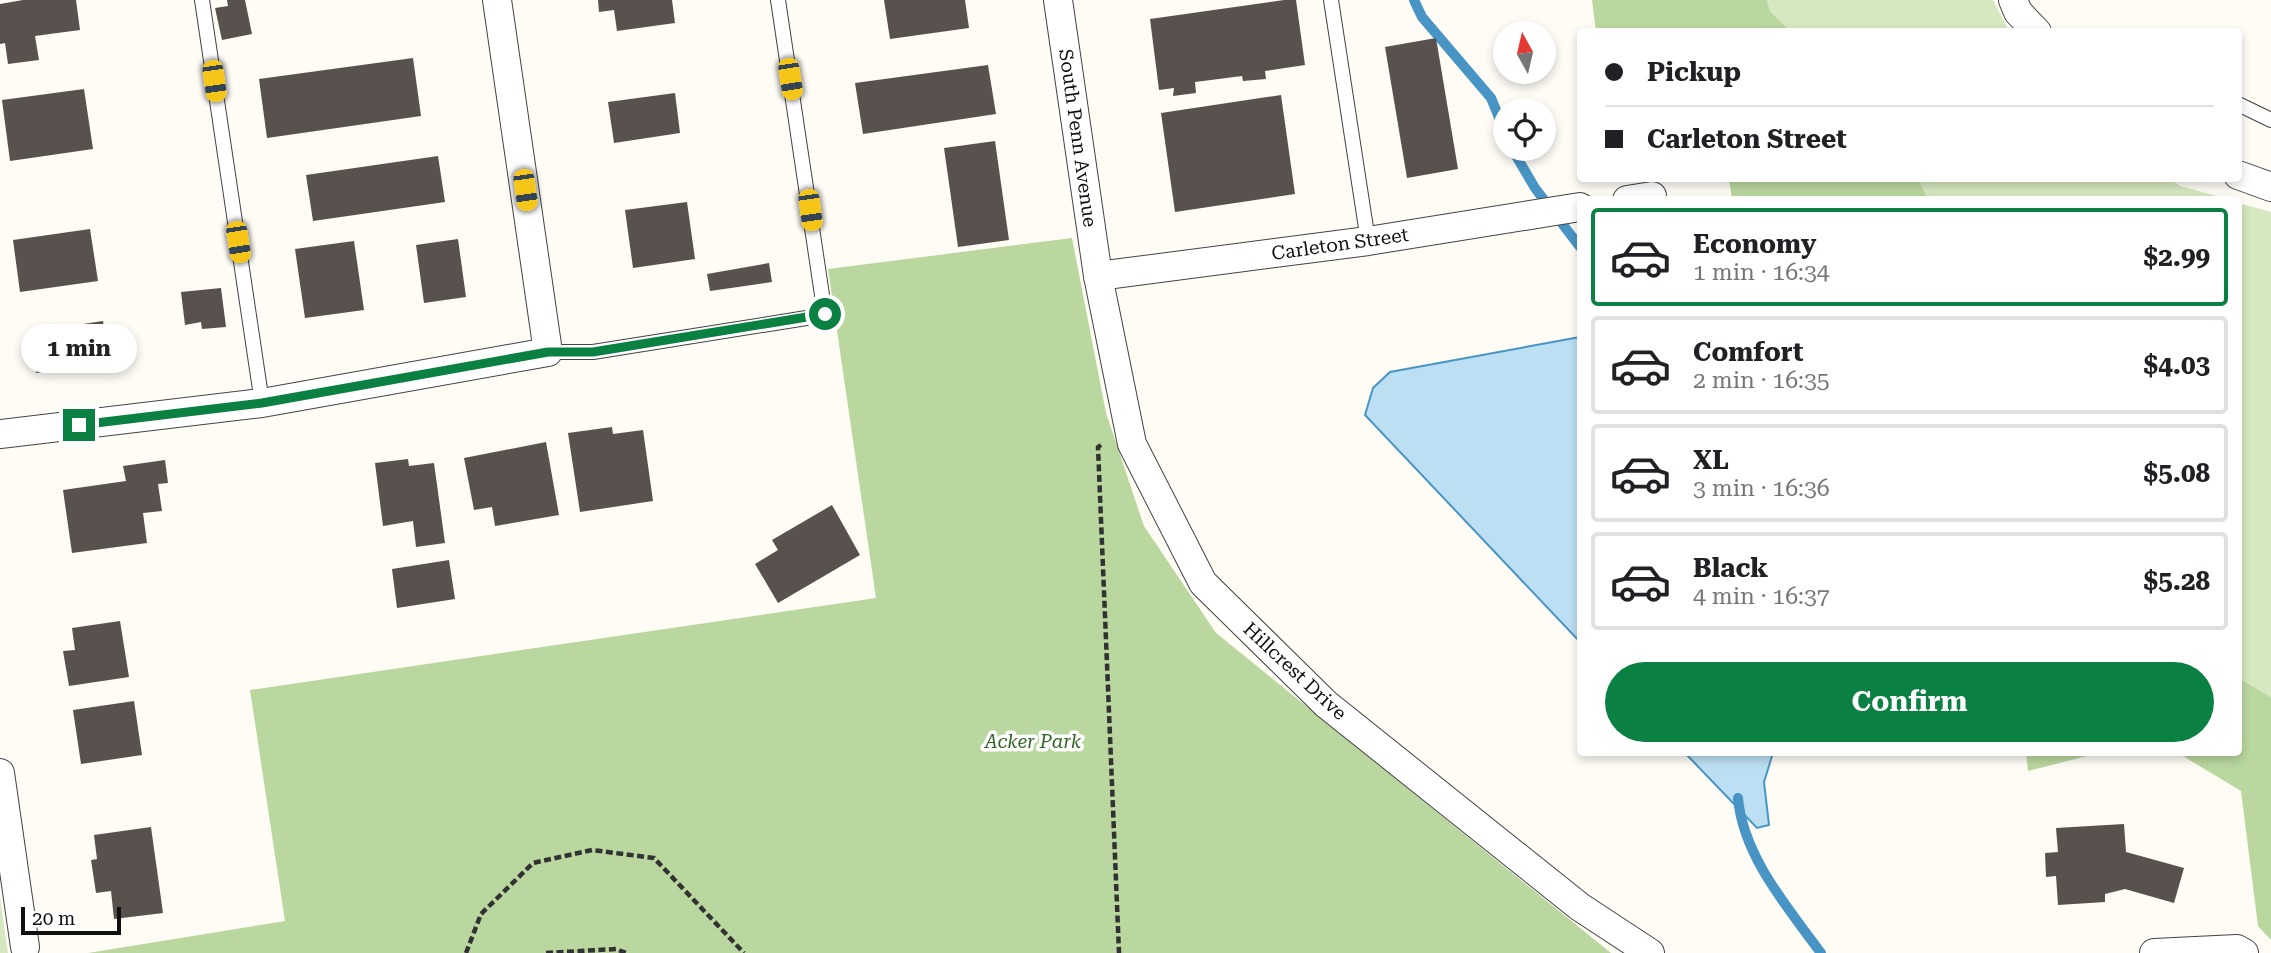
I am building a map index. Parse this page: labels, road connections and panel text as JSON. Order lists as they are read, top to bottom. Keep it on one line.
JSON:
{"streets":{"street":["South Penn Avenue","Carleton Street","Hillcrest Drive"]},"crossings":[["South Penn Avenue","Carleton Street"],["South Penn Avenue","Hillcrest Drive"],["Carleton Street","Hillcrest Drive"]],"parks":["Acker Park"],"scale_bar":"20 m","north":"top","page":{"banner":["Pickup","Carleton Street"],"list":[{"name":"Economy","note":"1 min · 16:34","value":"$2.99"},{"name":"Comfort","note":"2 min · 16:35","value":"$4.03"},{"name":"XL","note":"3 min · 16:36","value":"$5.08"},{"name":"Black","note":"4 min · 16:37","value":"$5.28"}],"bubble":"1 min","buttons":"Confirm","scale":"20 m"}}
